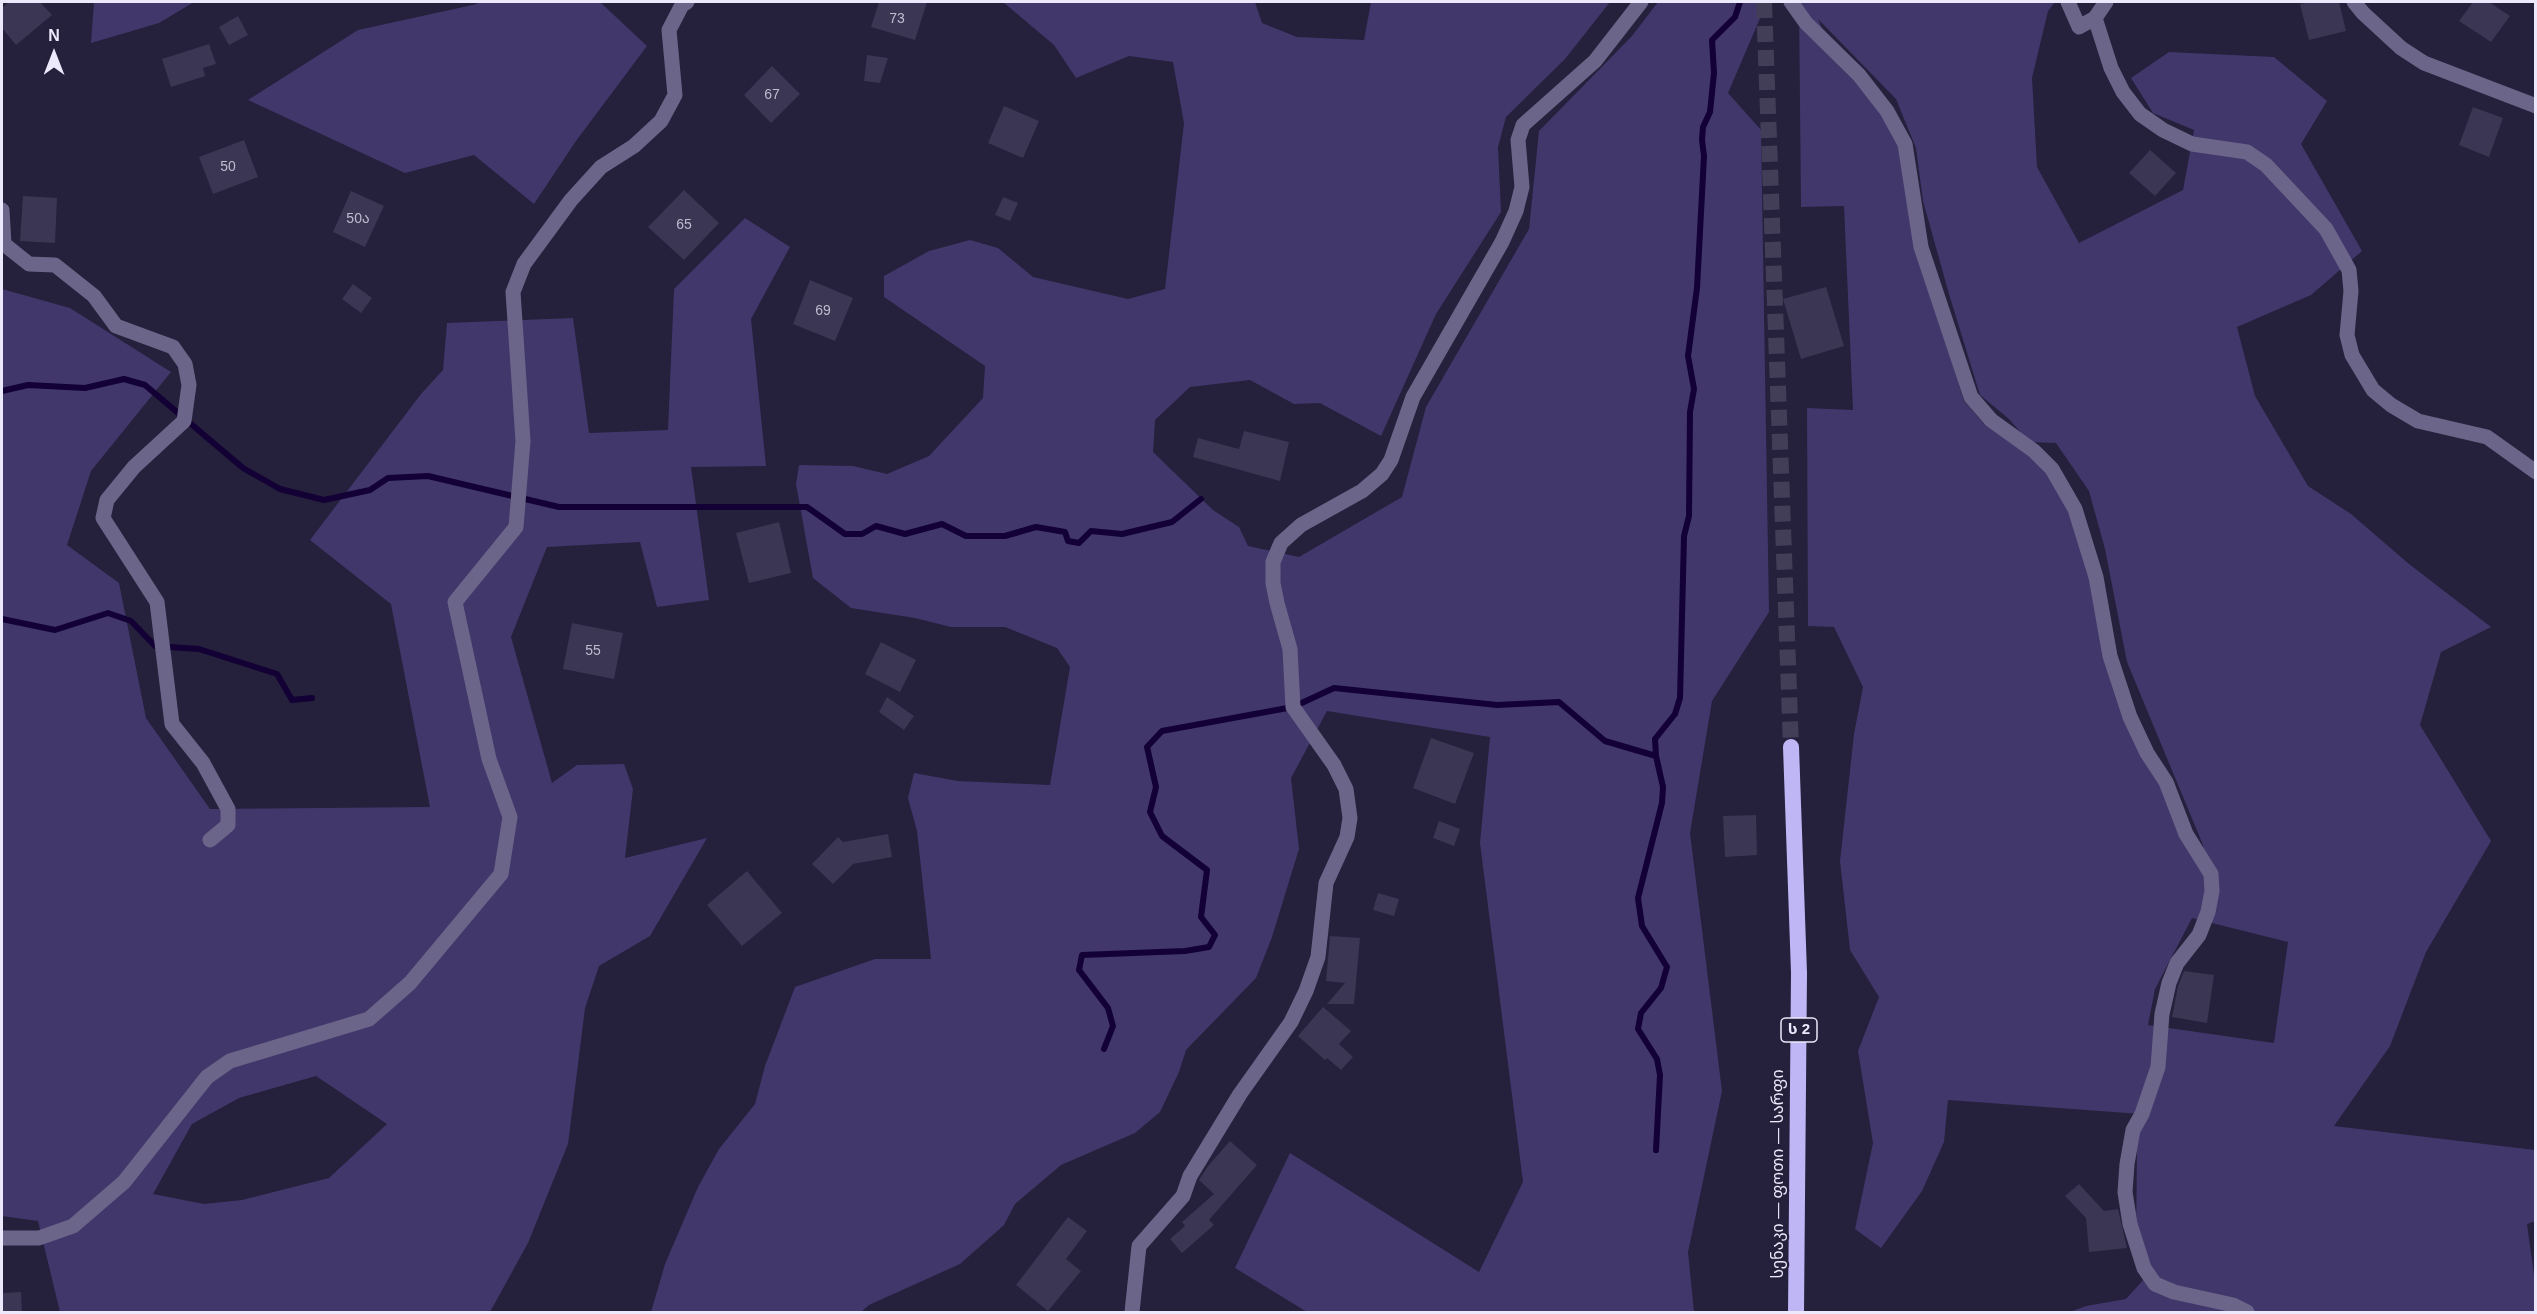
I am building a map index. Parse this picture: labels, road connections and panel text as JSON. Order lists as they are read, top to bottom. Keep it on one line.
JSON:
{"streets":{"highway":["ს 2","სენაკი — ფოთი — სარფი"]},"house_numbers":["73","67","50","50ა","65","69","55"],"north":"top"}
